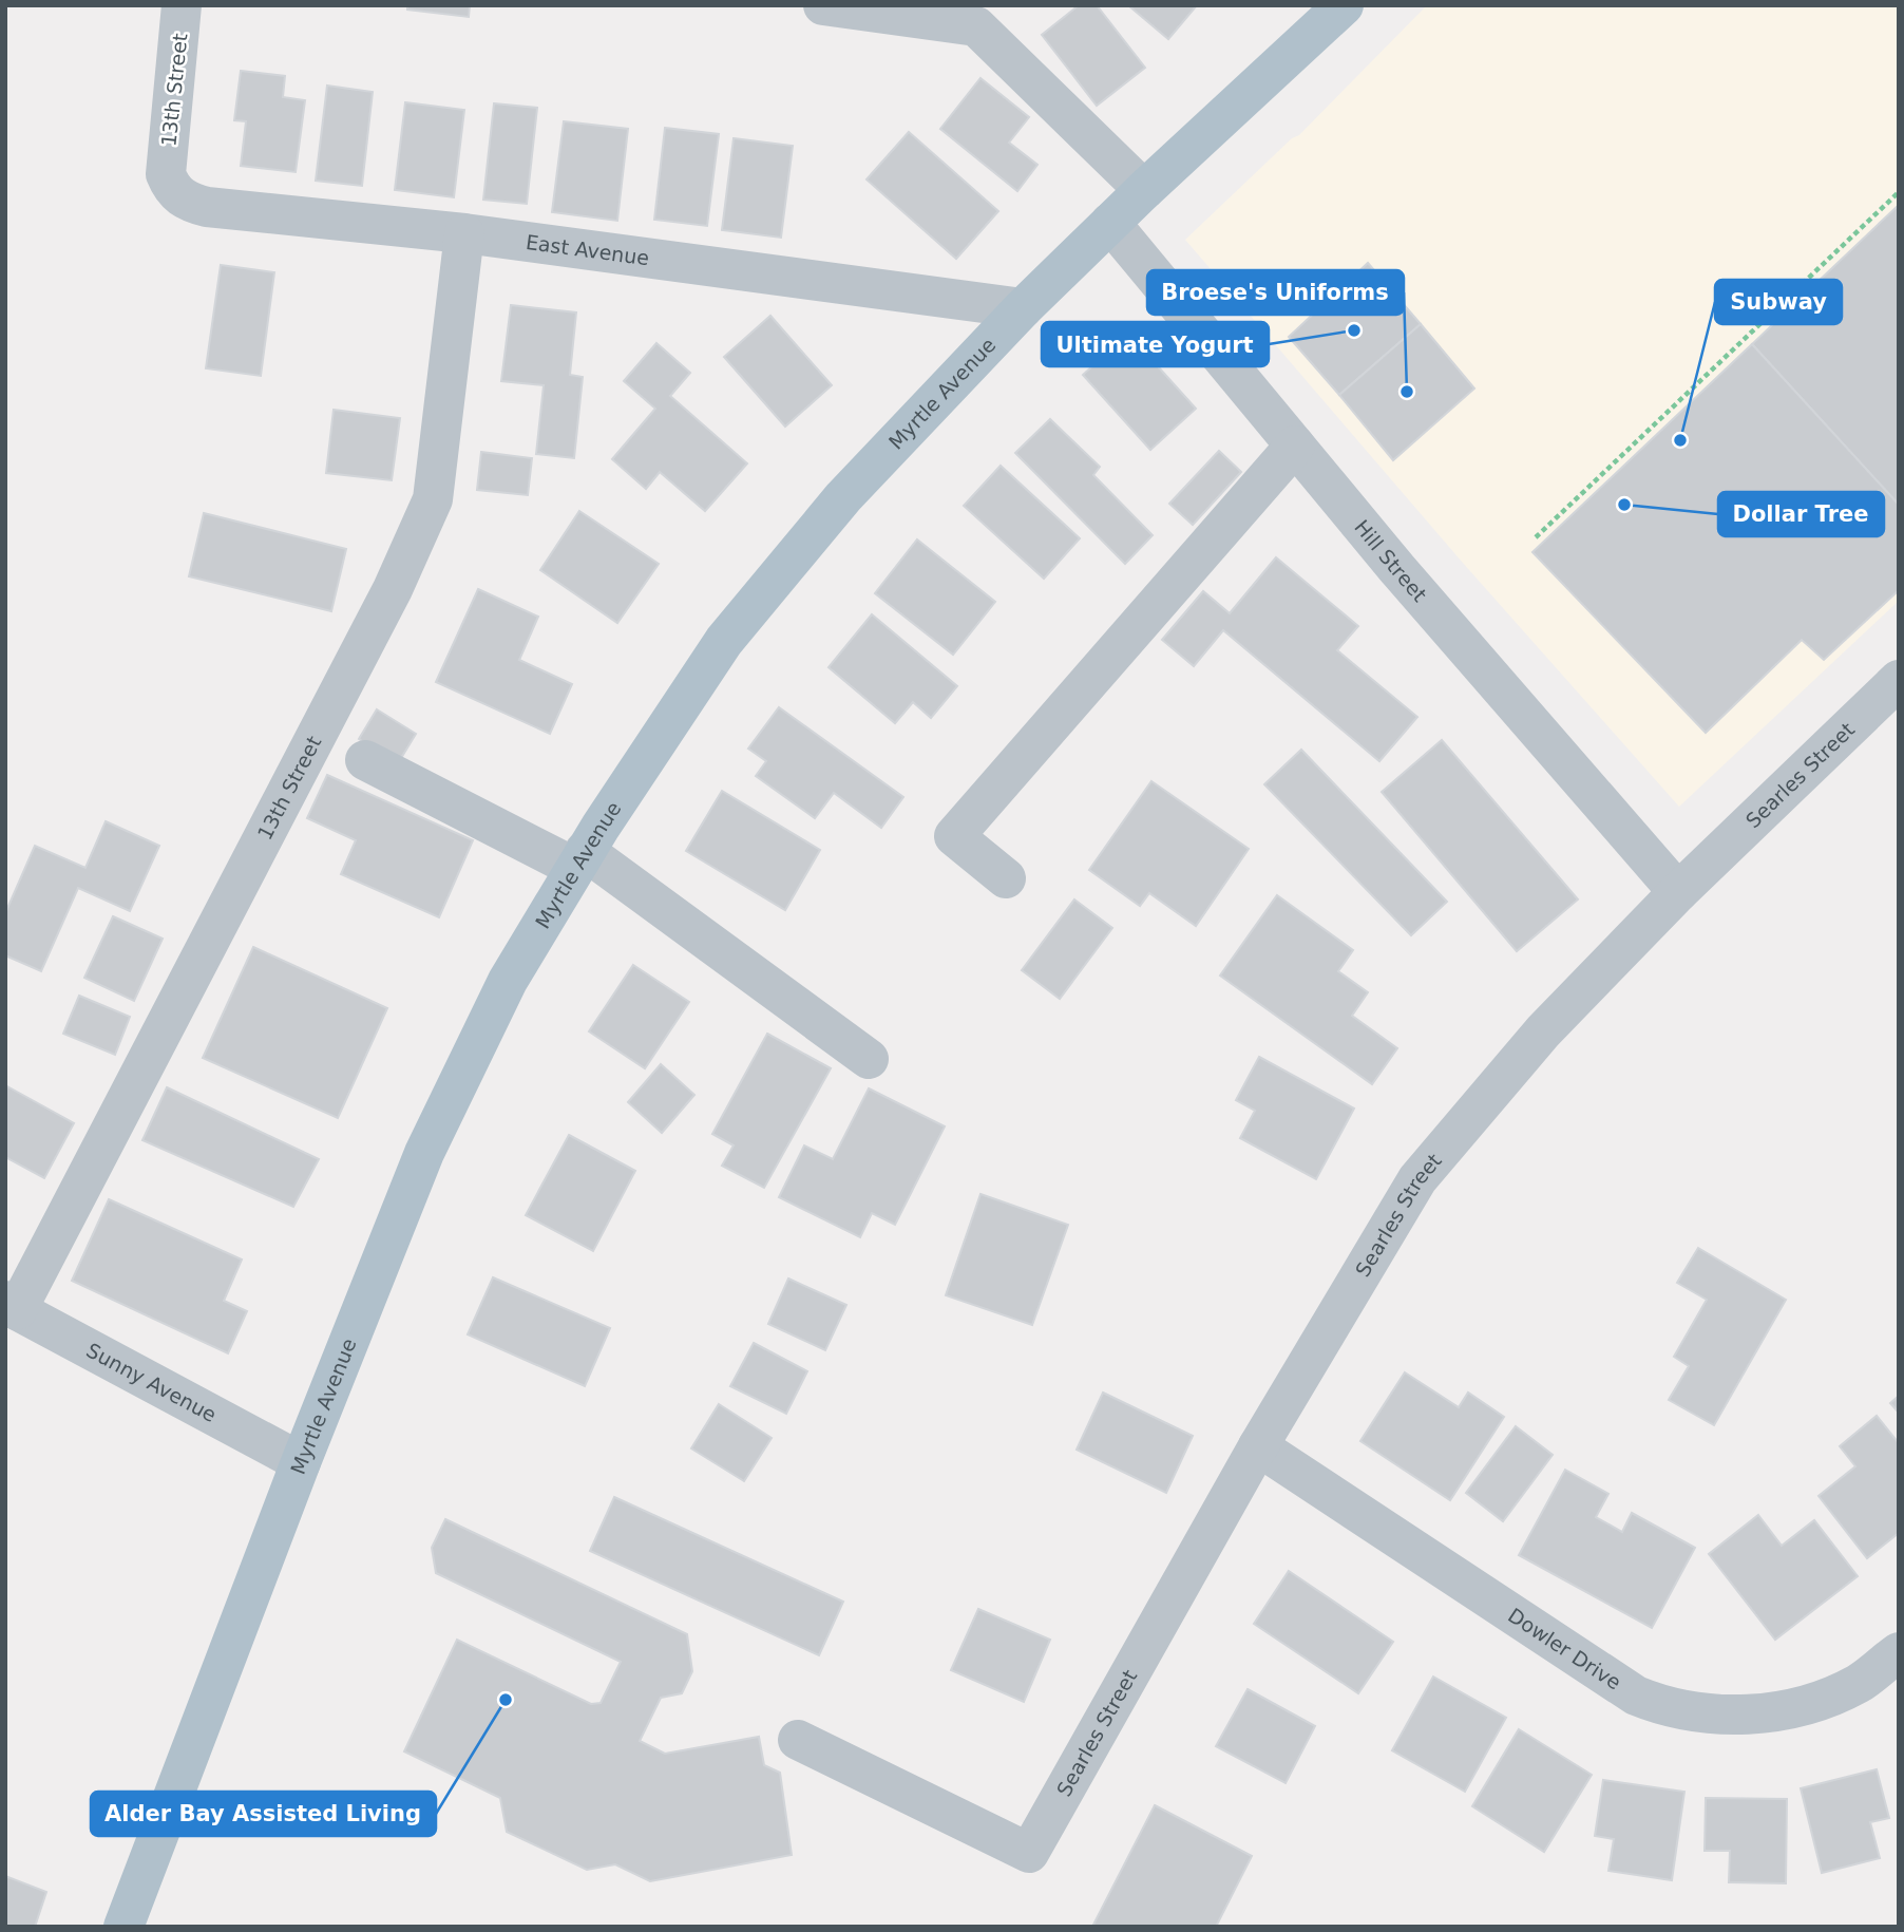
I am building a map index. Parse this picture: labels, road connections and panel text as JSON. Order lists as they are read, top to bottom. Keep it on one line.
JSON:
{"streets":{"main road":["Myrtle Avenue"],"street":["13th Street","East Avenue","Hill Street","Searles Street","Sunny Avenue","Dowler Drive"]},"crossings":[["13th Street","East Avenue"],["13th Street","Sunny Avenue"],["East Avenue","Myrtle Avenue"],["Myrtle Avenue","Hill Street"],["Myrtle Avenue","Sunny Avenue"],["Hill Street","Searles Street"],["Searles Street","Dowler Drive"]],"places":["Ultimate Yogurt","Broese's Uniforms","Subway","Dollar Tree","Alder Bay Assisted Living"]}
